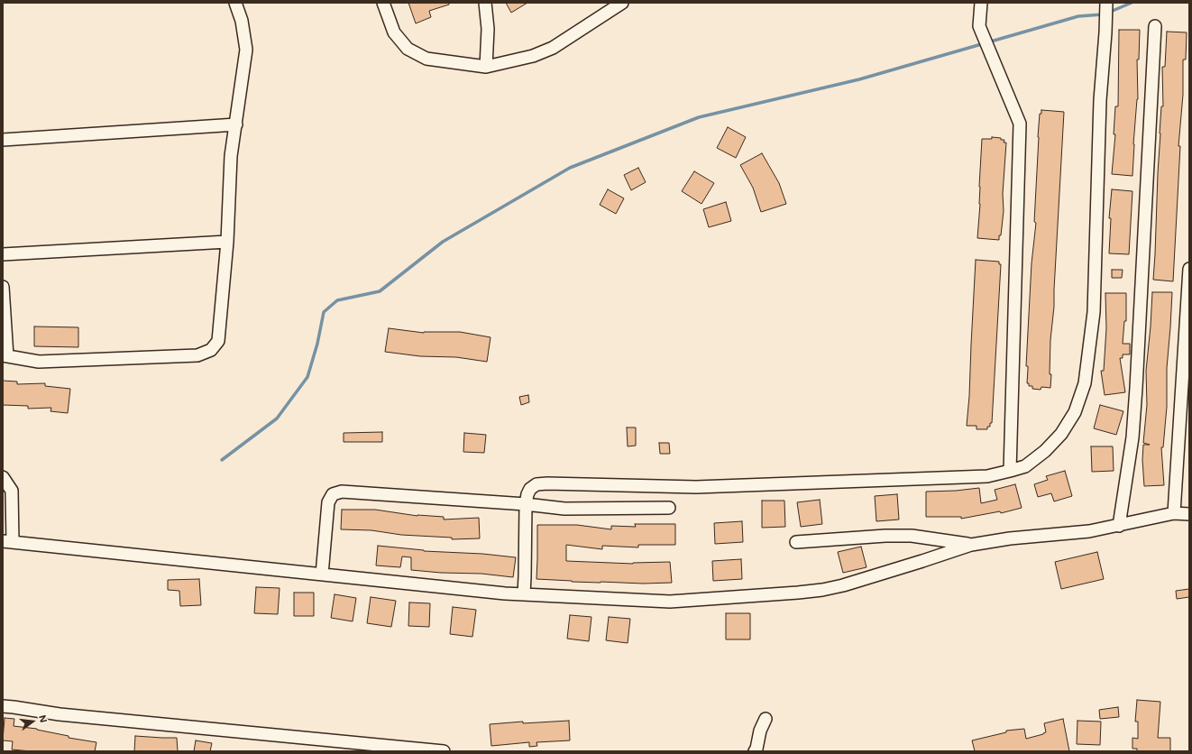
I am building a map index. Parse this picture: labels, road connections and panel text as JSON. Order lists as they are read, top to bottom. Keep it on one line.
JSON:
{"north":"right"}
